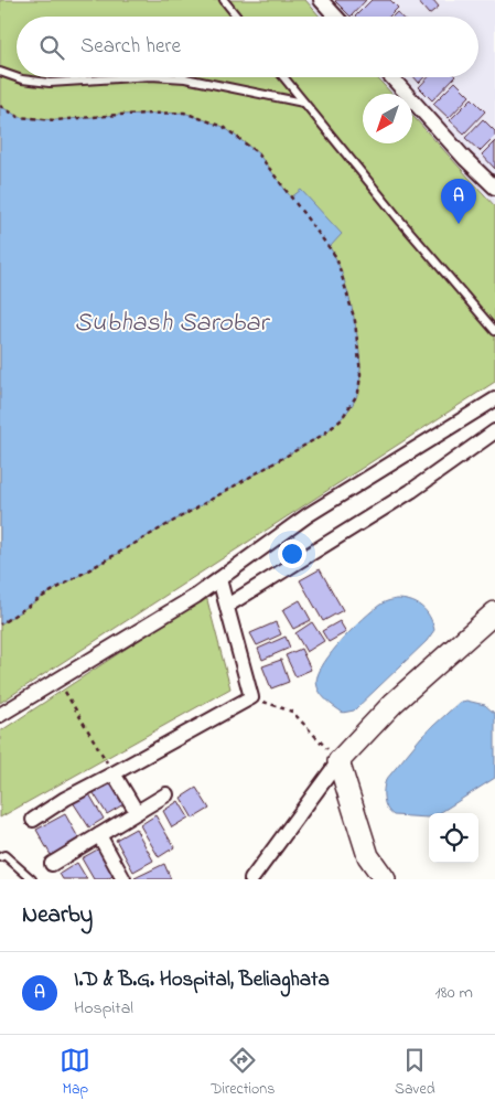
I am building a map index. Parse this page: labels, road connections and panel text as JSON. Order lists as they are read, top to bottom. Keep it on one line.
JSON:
{"water":["Subhash Sarobar"],"north":"bottom left","page":{"search":"Search here","pins":"A","heading":"Nearby","list":[{"mark":"A","name":"I.D & B.G. Hospital, Beliaghata","note":"Hospital","value":"180 m"}],"nav":["Map","Directions","Saved"]}}
